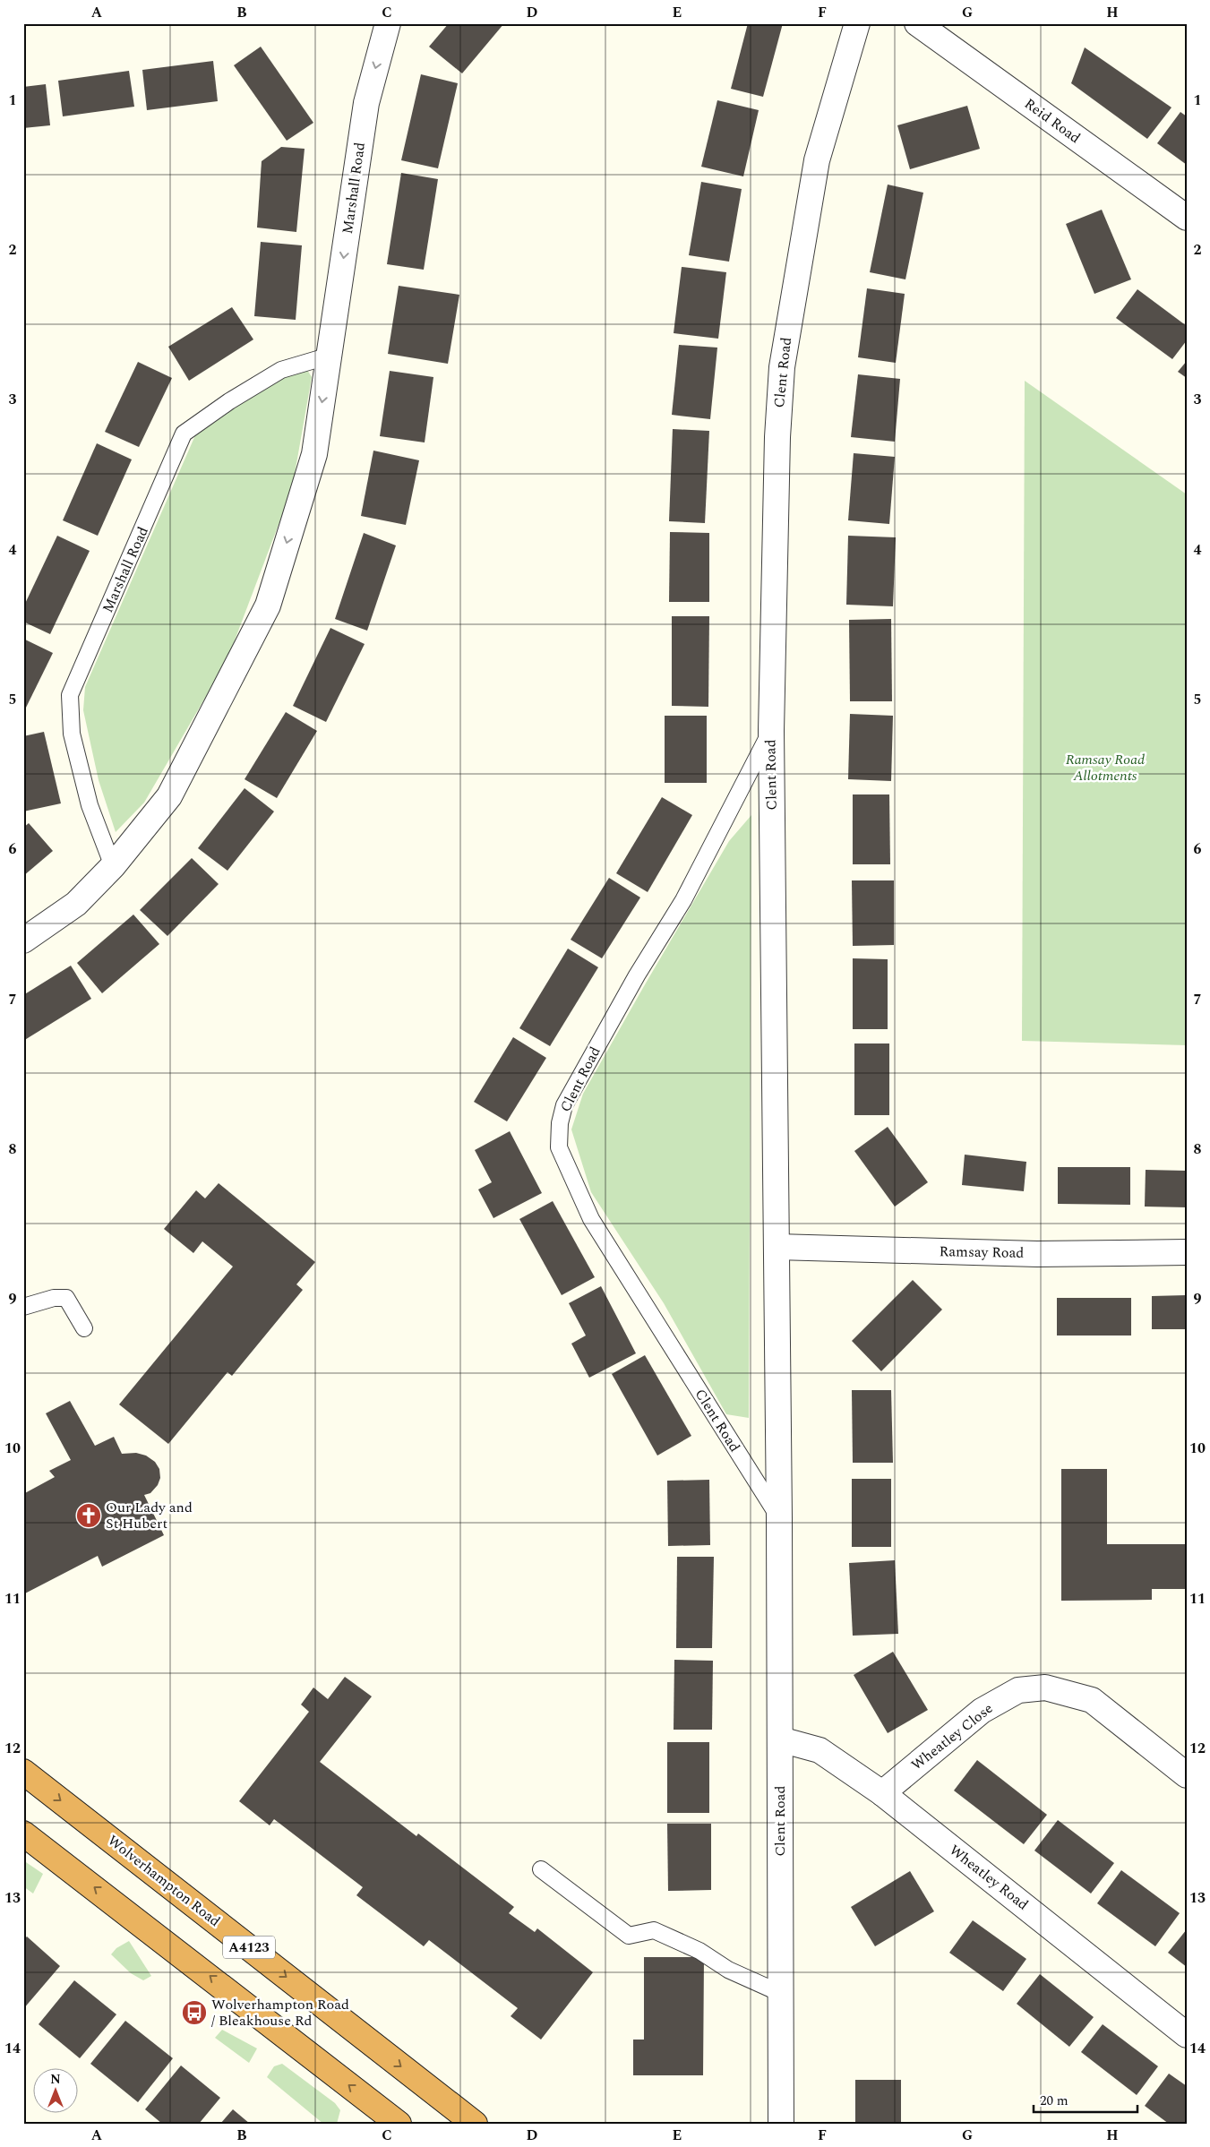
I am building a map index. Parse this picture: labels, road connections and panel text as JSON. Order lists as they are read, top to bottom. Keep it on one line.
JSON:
{"streets":{"highway":["Wolverhampton Road","A4123"],"street":["Reid Road","Marshall Road","Clent Road","Ramsay Road","Wheatley Close","Wheatley Road"]},"crossings":[["Clent Road","Ramsay Road"],["Clent Road","Wheatley Road"],["Wheatley Close","Wheatley Road"]],"one_way":["Marshall Road"],"parks":["Ramsay Road Allotments"],"places":{"church":["Our Lady and St Hubert"],"bus stop":["Wolverhampton Road / Bleakhouse Rd"]},"scale_bar":"20 m","north":"top","grid":{"columns":["A","B","C","D","E","F","G","H"],"rows":["1","2","3","4","5","6","7","8","9","10","11","12","13","14"]}}
